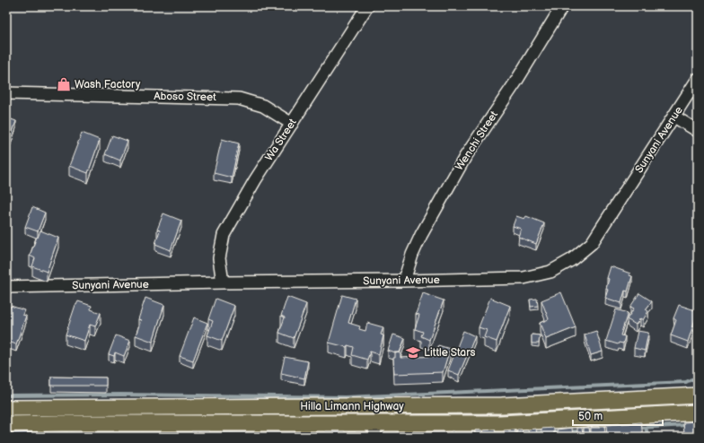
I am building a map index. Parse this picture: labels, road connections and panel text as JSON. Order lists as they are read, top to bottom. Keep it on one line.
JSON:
{"streets":{"main road":["Hilla Limann Highway"],"street":["Aboso Street","Wa Street","Sunyani Avenue","Wenchi Street"]},"crossings":[["Aboso Street","Wa Street"],["Wa Street","Sunyani Avenue"],["Sunyani Avenue","Wenchi Street"]],"places":{"shop":["Wash Factory"],"school or university":["Little Stars"]},"scale_bar":"50 m"}
